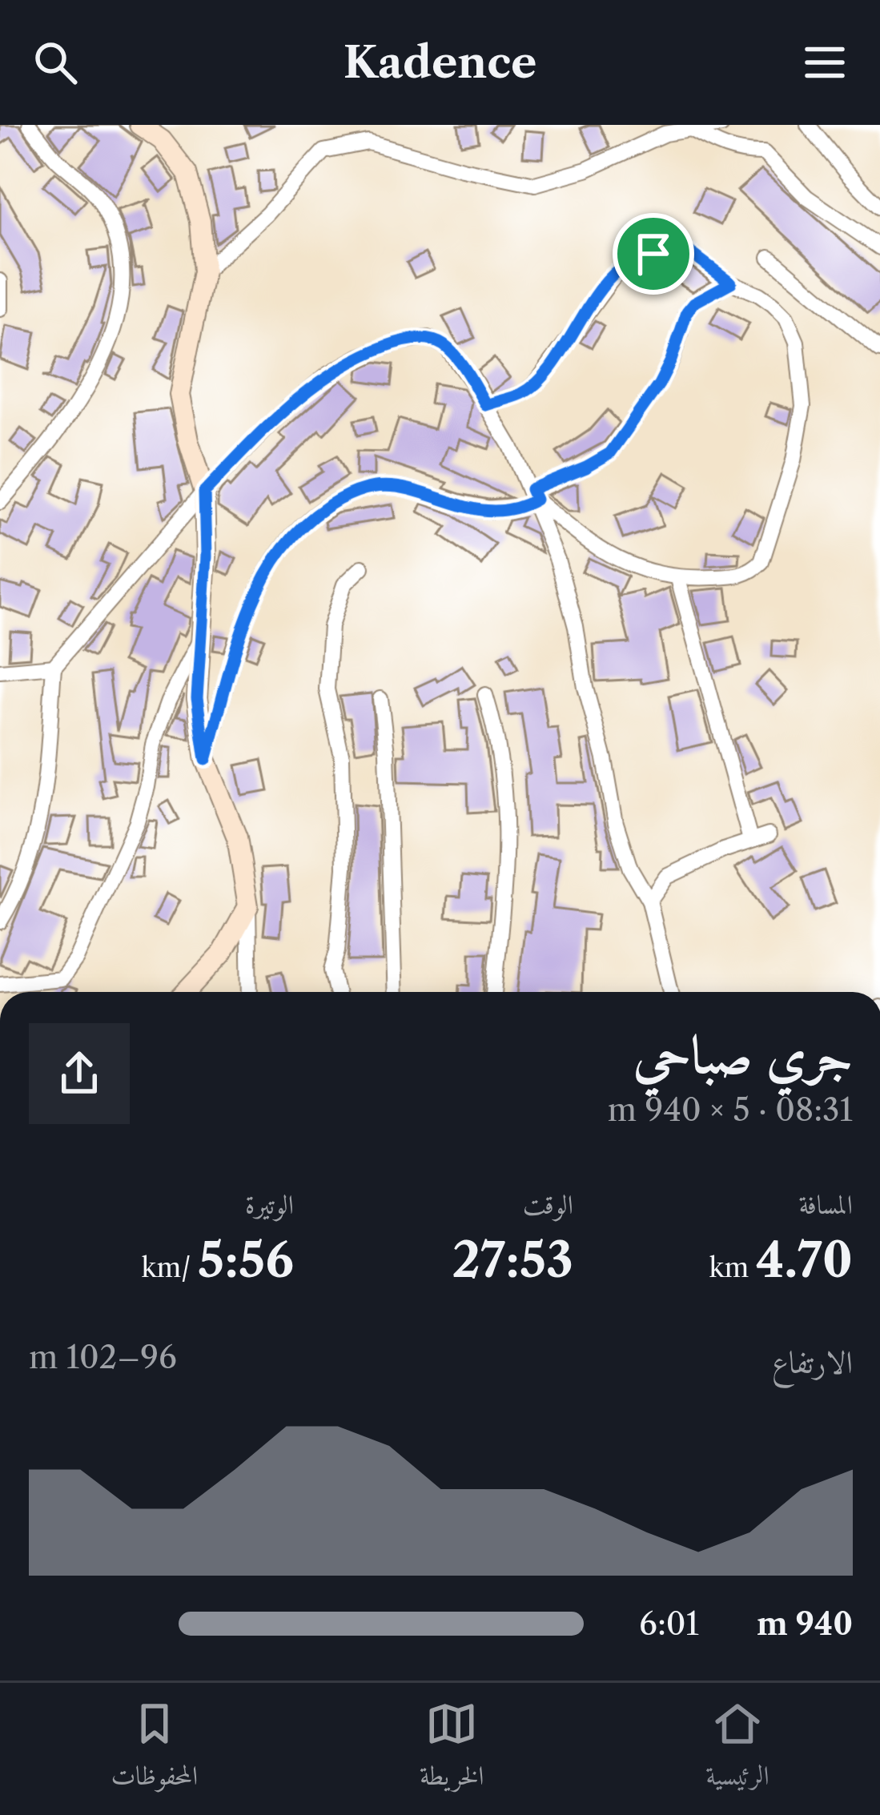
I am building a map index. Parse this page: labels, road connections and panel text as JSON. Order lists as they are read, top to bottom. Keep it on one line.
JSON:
{"page":{"header":"Kadence","heading":["جري صباحي","08:31 · 5 × 940 m"],"stats":[["المسافة","4.70 km"],["الوقت","27:53"],["الوتيرة","5:56 /km"]],"chart":["الارتفاع","96–102 m"],"list":[{"name":"940 m","note":"6:01"}],"tabs":["الرئيسية","الخريطة","المحفوظات"]}}
